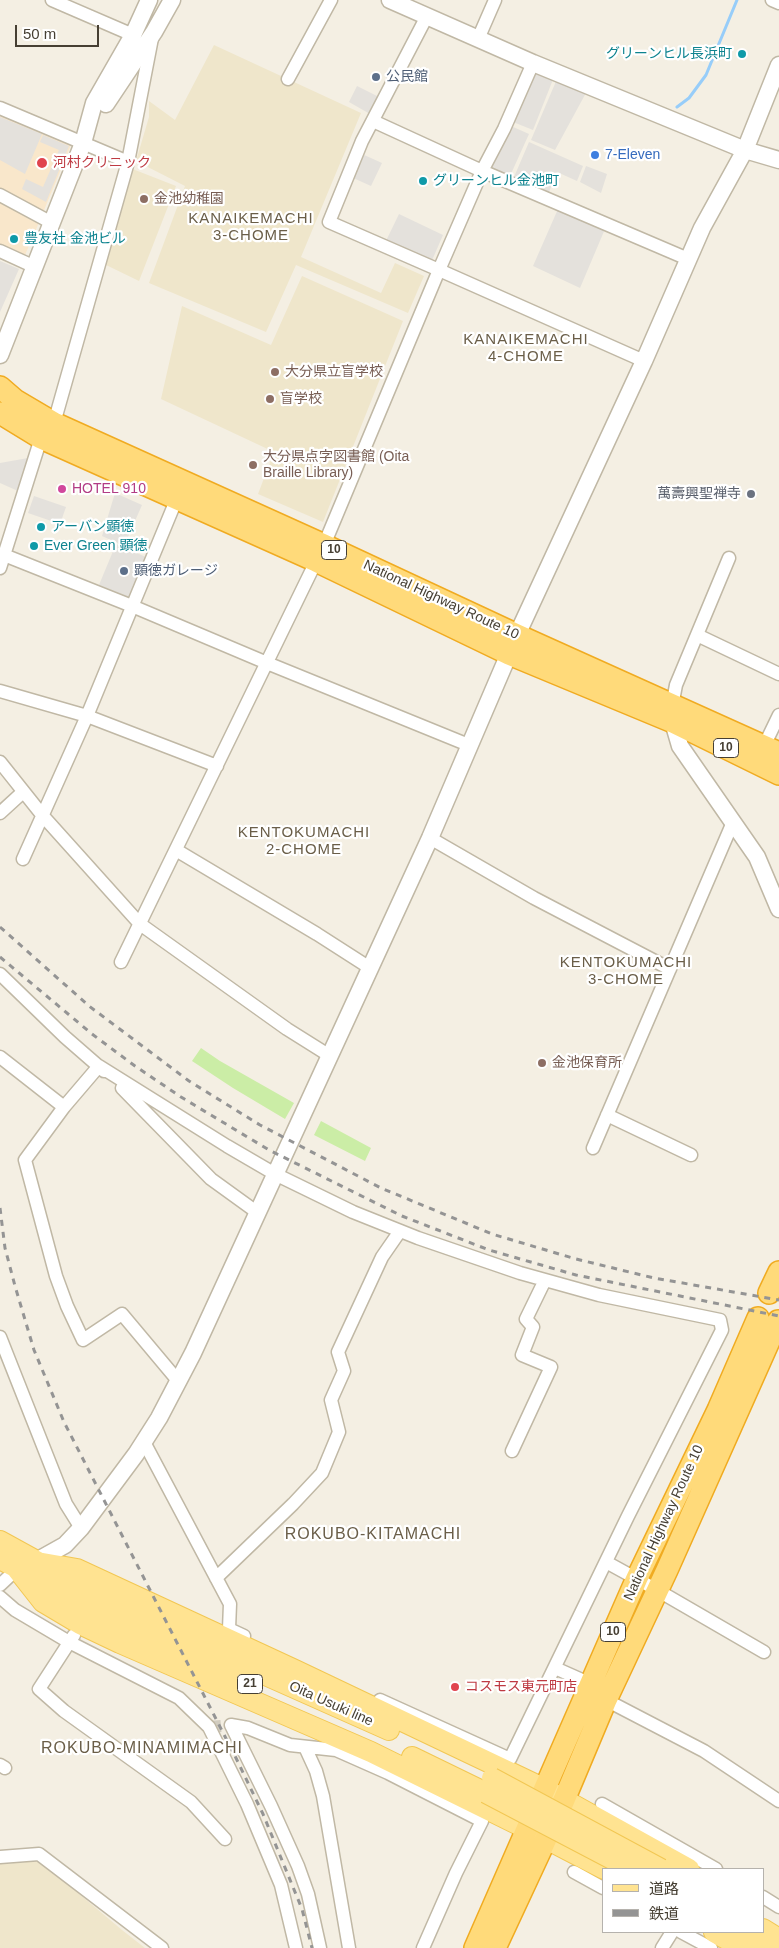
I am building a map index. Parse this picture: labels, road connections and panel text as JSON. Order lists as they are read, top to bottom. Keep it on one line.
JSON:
{"streets":{"highway":["10","National Highway Route 10"],"main road":["21","Oita Usuki line"]},"districts":["KANAIKEMACHI 3-CHOME","KANAIKEMACHI 4-CHOME","KENTOKUMACHI 2-CHOME","KENTOKUMACHI 3-CHOME","ROKUBO-KITAMACHI","ROKUBO-MINAMIMACHI"],"places":["グリーンヒル長浜町","公民館","7-Eleven","河村クリニック","グリーンヒル金池町","金池幼稚園","豊友社 金池ビル","大分県立盲学校","盲学校","大分県点字図書館 (Oita Braille Library)","HOTEL 910","萬壽興聖禅寺","アーバン顕徳","Ever Green 顕徳","顕徳ガレージ","金池保育所","コスモス東元町店"],"legend":["道路","鉄道"],"scale_bar":"50 m"}
